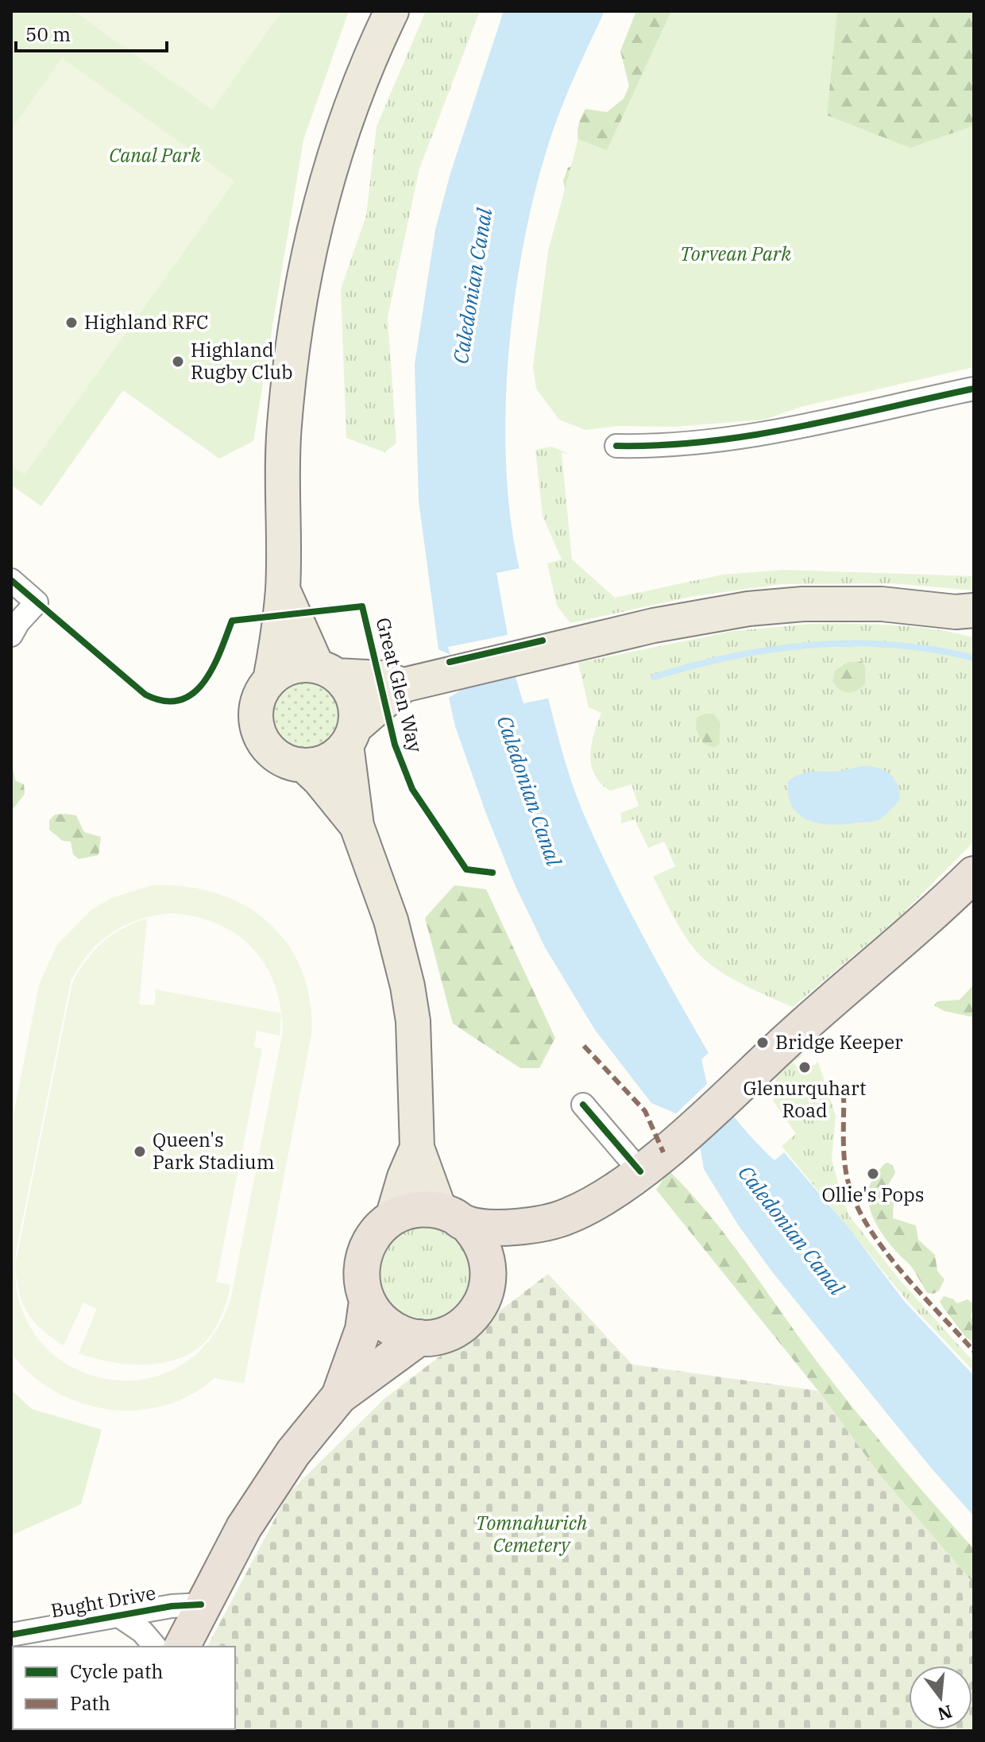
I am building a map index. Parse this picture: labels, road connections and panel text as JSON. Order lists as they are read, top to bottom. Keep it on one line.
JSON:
{"streets":{"street":["Bught Drive"],"cycle path":["Great Glen Way"]},"water":["Caledonian Canal"],"parks":["Canal Park","Torvean Park","Tomnahurich Cemetery"],"places":["Highland RFC","Highland Rugby Club","Bridge Keeper","Glenurquhart Road","Queen's Park Stadium","Ollie's Pops"],"legend":["Cycle path","Path"],"scale_bar":"50 m","north":"bottom"}
